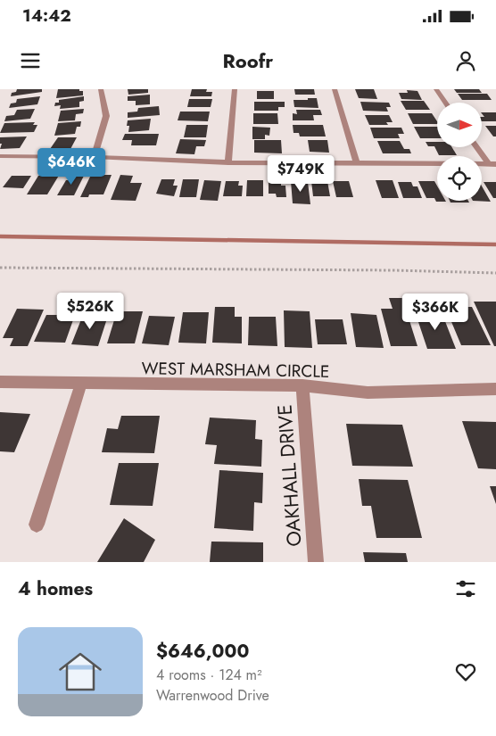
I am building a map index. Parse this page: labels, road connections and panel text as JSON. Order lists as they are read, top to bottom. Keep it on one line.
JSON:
{"streets":{"street":["WEST MARSHAM CIRCLE","OAKHALL DRIVE"]},"crossings":[["WEST MARSHAM CIRCLE","OAKHALL DRIVE"]],"north":"right","page":{"status":"14:42","header":"Roofr","price":["$646K","$749K","$526K","$366K"],"heading":"4 homes","list":[{"name":"$646,000","note":"4 rooms · 124 m² · Warrenwood Drive"}]}}
